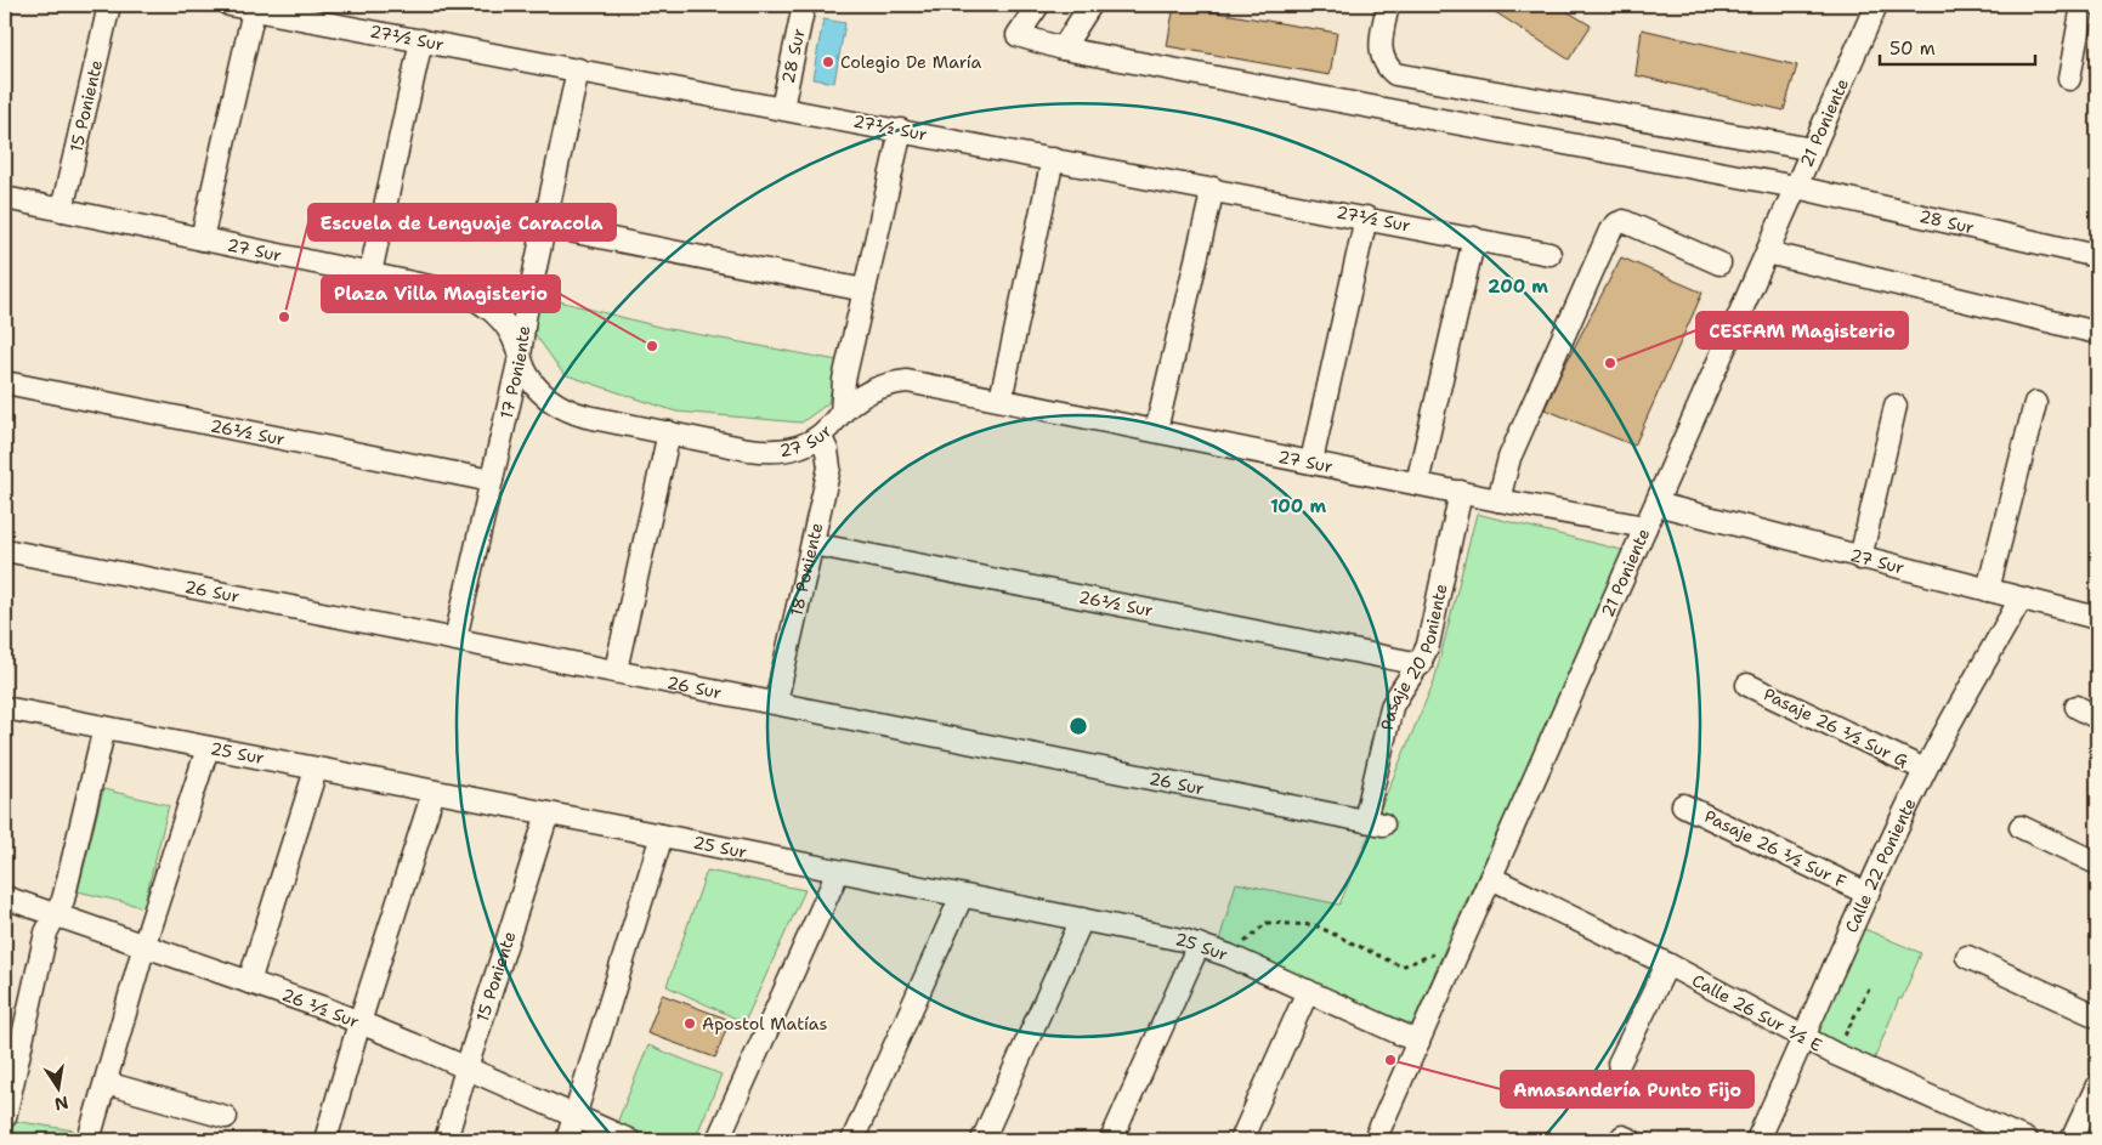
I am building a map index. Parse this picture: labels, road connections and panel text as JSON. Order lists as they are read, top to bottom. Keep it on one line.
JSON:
{"streets":{"street":["27½ Sur","28 Sur","15 Poniente","21 Poniente","27 Sur","17 Poniente","26½ Sur","18 Poniente","26 Sur","Pasaje 20 Poniente","Pasaje 26 ½ Sur G","25 Sur","Pasaje 26 ½ Sur F","Calle 22 Poniente","26 ½ Sur","Calle 26 Sur ½ E"]},"crossings":[["27½ Sur","28 Sur"],["27½ Sur","17 Poniente"],["28 Sur","21 Poniente"],["15 Poniente","27 Sur"],["15 Poniente","25 Sur"],["15 Poniente","26 ½ Sur"],["21 Poniente","27 Sur"],["21 Poniente","25 Sur"],["21 Poniente","Calle 26 Sur ½ E"],["27 Sur","17 Poniente"],["27 Sur","18 Poniente"],["27 Sur","Pasaje 20 Poniente"],["27 Sur","Calle 22 Poniente"],["17 Poniente","26½ Sur"],["17 Poniente","26 Sur"],["26½ Sur","18 Poniente"],["26½ Sur","Pasaje 20 Poniente"],["18 Poniente","26 Sur"],["26 Sur","Pasaje 20 Poniente"],["Pasaje 26 ½ Sur G","Calle 22 Poniente"],["Pasaje 26 ½ Sur F","Calle 22 Poniente"],["Calle 22 Poniente","Calle 26 Sur ½ E"]],"places":["Colegio De María","Escuela de Lenguaje Caracola","Plaza Villa Magisterio","CESFAM Magisterio","Apostol Matías","Amasandería Punto Fijo"],"scale_bar":"50 m","north":"bottom","rings":["200 m","100 m"]}
